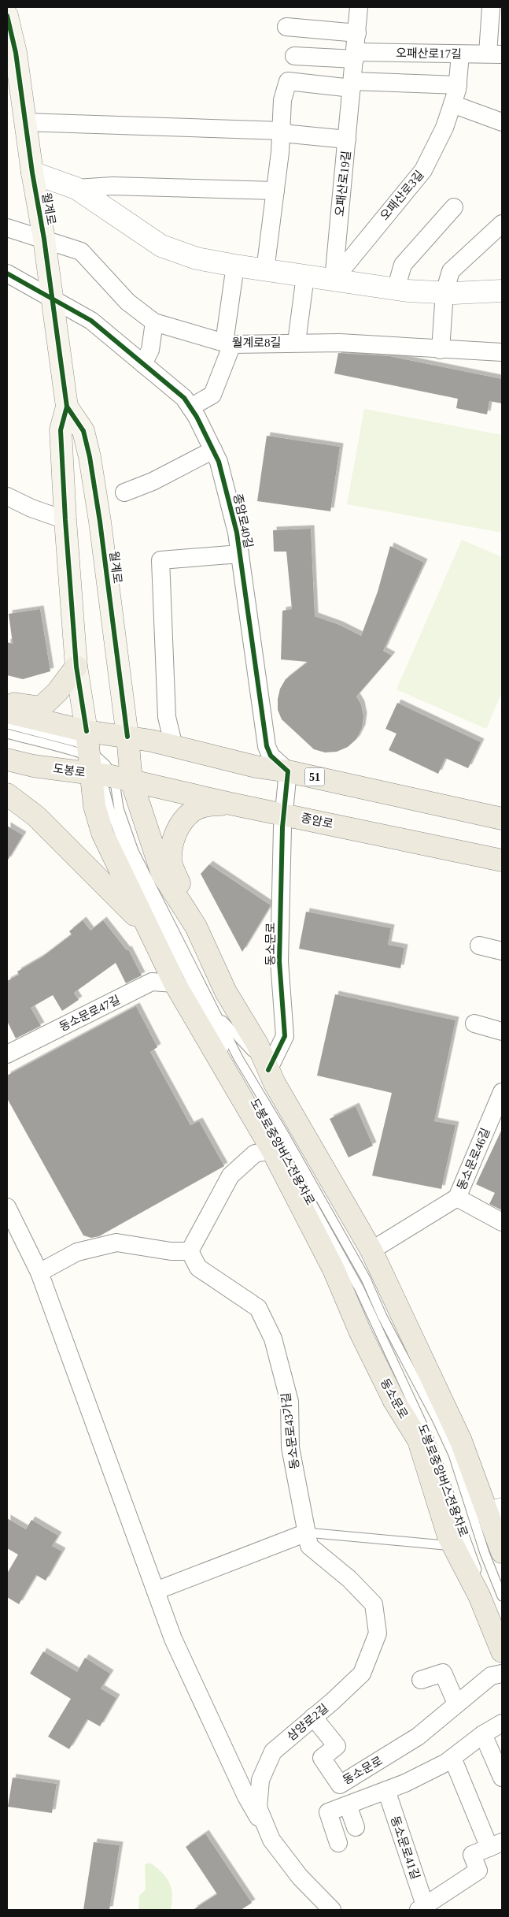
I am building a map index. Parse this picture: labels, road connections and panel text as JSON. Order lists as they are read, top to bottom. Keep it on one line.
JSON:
{"streets":{"main road":["월계로","도봉로","51","종암로","동소문로"],"street":["오패산로17길","오패산로19길","오패산로3길","월계로8길","종암로40길","동소문로47길","동소문로46길","동소문로43가길","삼양로2길","동소문로41길"],"lane":["도봉로중앙버스전용차로"]},"crossings":[["오패산로17길","오패산로19길"],["오패산로17길","오패산로3길"],["오패산로19길","오패산로3길"],["월계로","월계로8길"],["월계로","종암로40길"],["월계로","도봉로"],["월계로","51"],["월계로","동소문로"],["월계로","도봉로중앙버스전용차로"],["종암로40길","51"],["도봉로","51"],["도봉로","종암로"],["도봉로","동소문로"],["도봉로","도봉로중앙버스전용차로"],["종암로","동소문로"],["동소문로","동소문로47길"],["동소문로","도봉로중앙버스전용차로"],["동소문로","삼양로2길"],["동소문로43가길","삼양로2길"]]}
